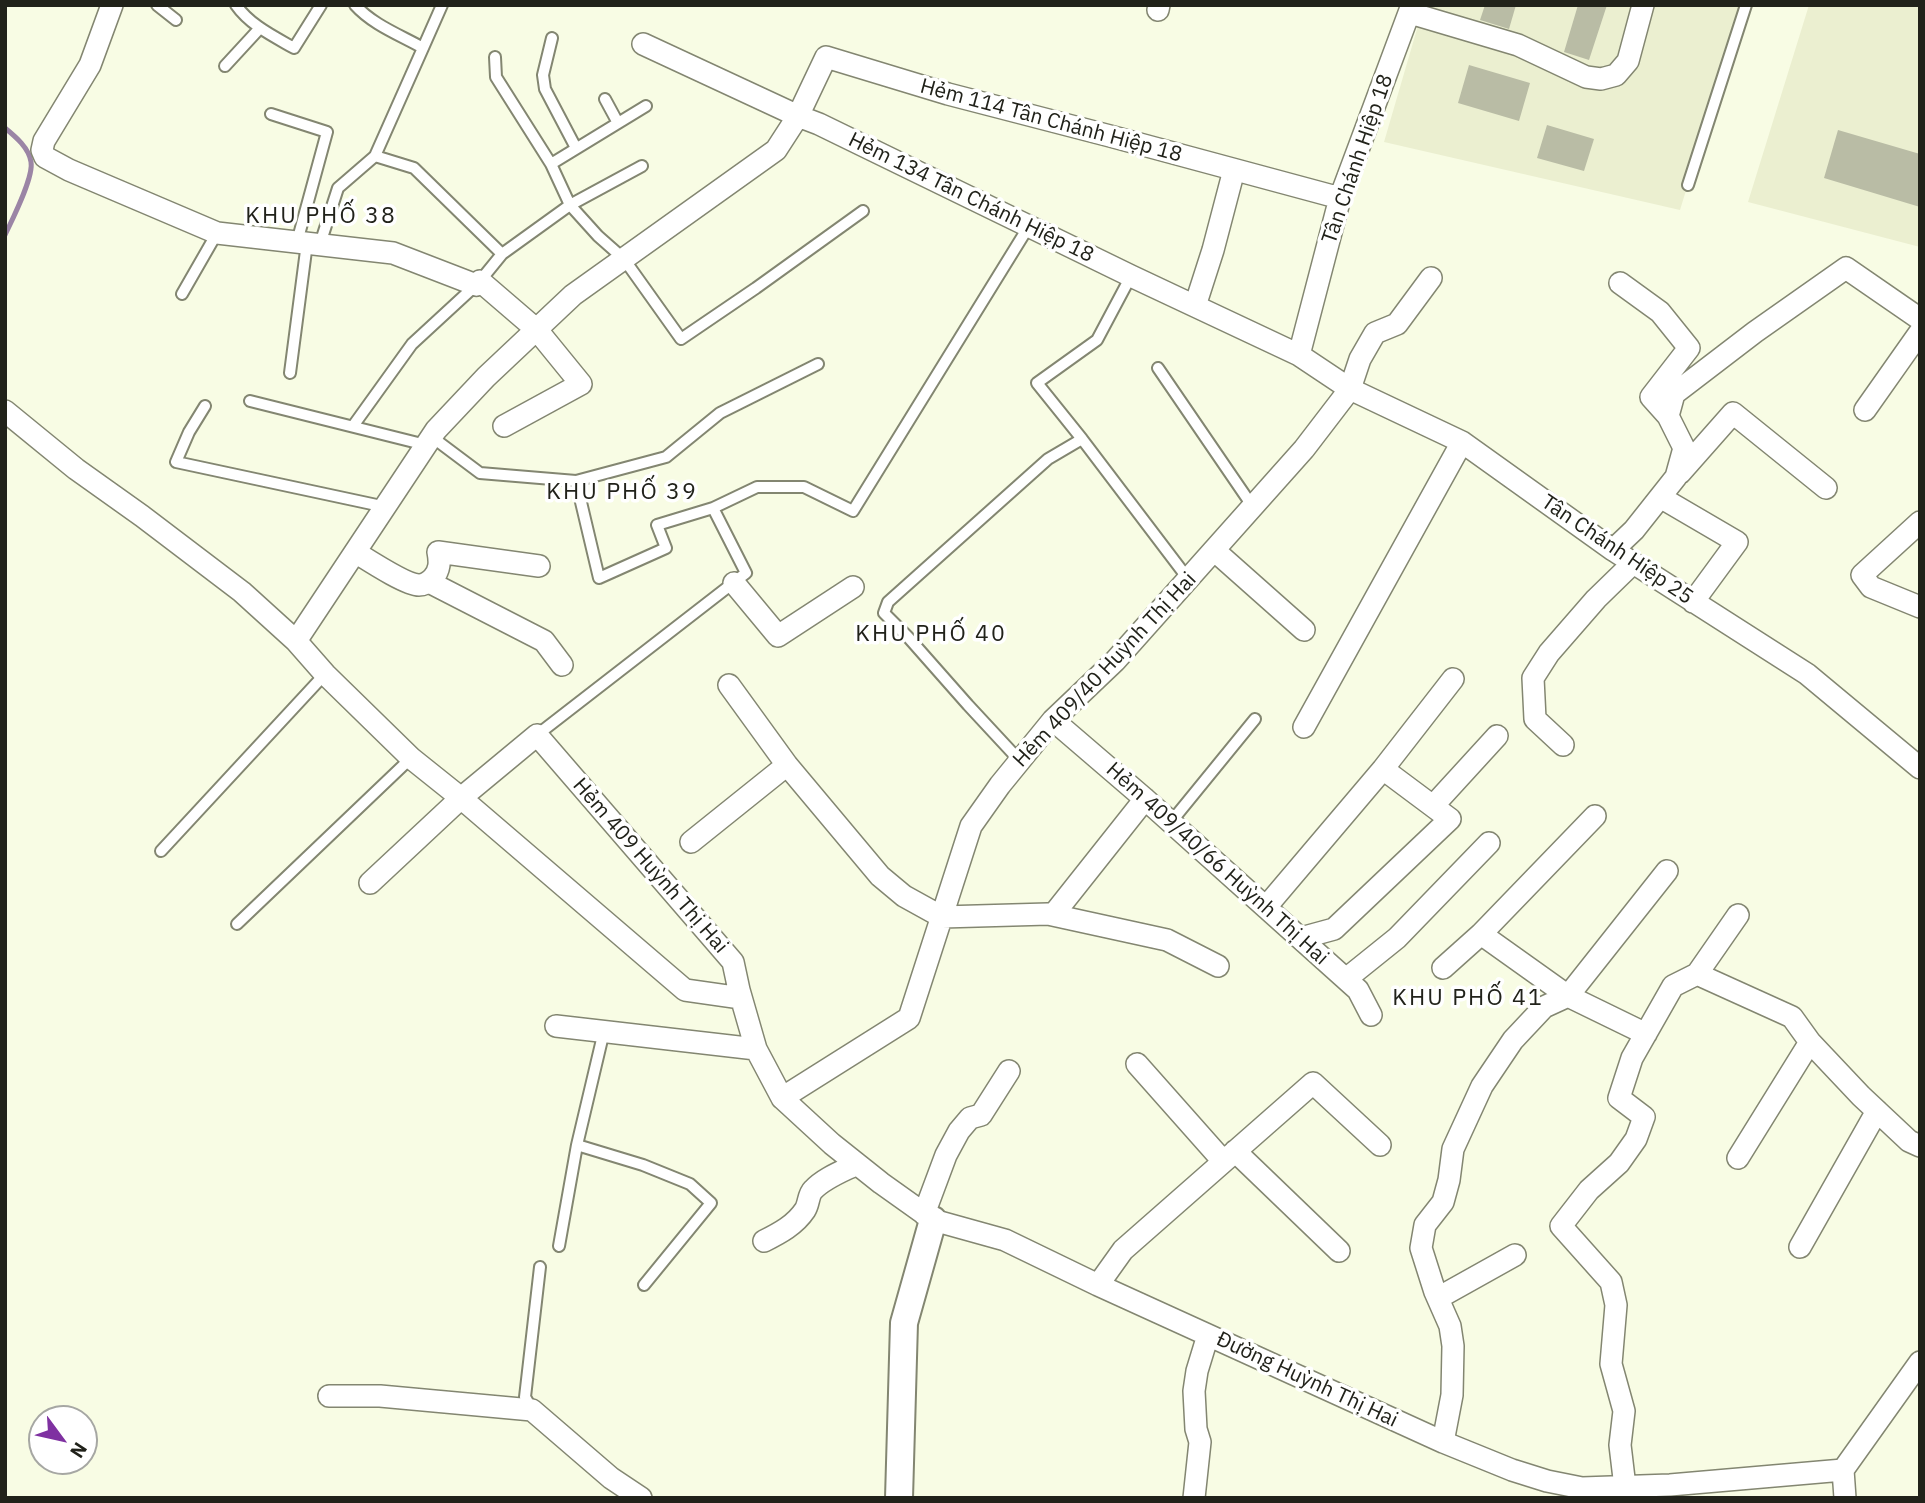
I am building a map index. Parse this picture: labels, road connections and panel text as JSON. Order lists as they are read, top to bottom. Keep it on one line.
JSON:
{"streets":{"street":["Hẻm 114 Tân Chánh Hiệp 18","Tân Chánh Hiệp 18","Hẻm 134 Tân Chánh Hiệp 18","Tân Chánh Hiệp 25","Hẻm 409/40 Huỳnh Thị Hai","Hẻm 409/40/66 Huỳnh Thị Hai","Hẻm 409 Huỳnh Thị Hai","Đường Huỳnh Thị Hai"]},"crossings":[["Hẻm 114 Tân Chánh Hiệp 18","Tân Chánh Hiệp 18"],["Hẻm 114 Tân Chánh Hiệp 18","Hẻm 134 Tân Chánh Hiệp 18"],["Tân Chánh Hiệp 18","Hẻm 134 Tân Chánh Hiệp 18"],["Tân Chánh Hiệp 18","Tân Chánh Hiệp 25"],["Hẻm 134 Tân Chánh Hiệp 18","Tân Chánh Hiệp 25"],["Tân Chánh Hiệp 25","Hẻm 409/40 Huỳnh Thị Hai"],["Hẻm 409/40 Huỳnh Thị Hai","Hẻm 409/40/66 Huỳnh Thị Hai"],["Hẻm 409/40 Huỳnh Thị Hai","Hẻm 409 Huỳnh Thị Hai"],["Hẻm 409 Huỳnh Thị Hai","Đường Huỳnh Thị Hai"]],"districts":["KHU PHỐ 38","KHU PHỐ 39","KHU PHỐ 40","KHU PHỐ 41"],"north":"bottom right"}
